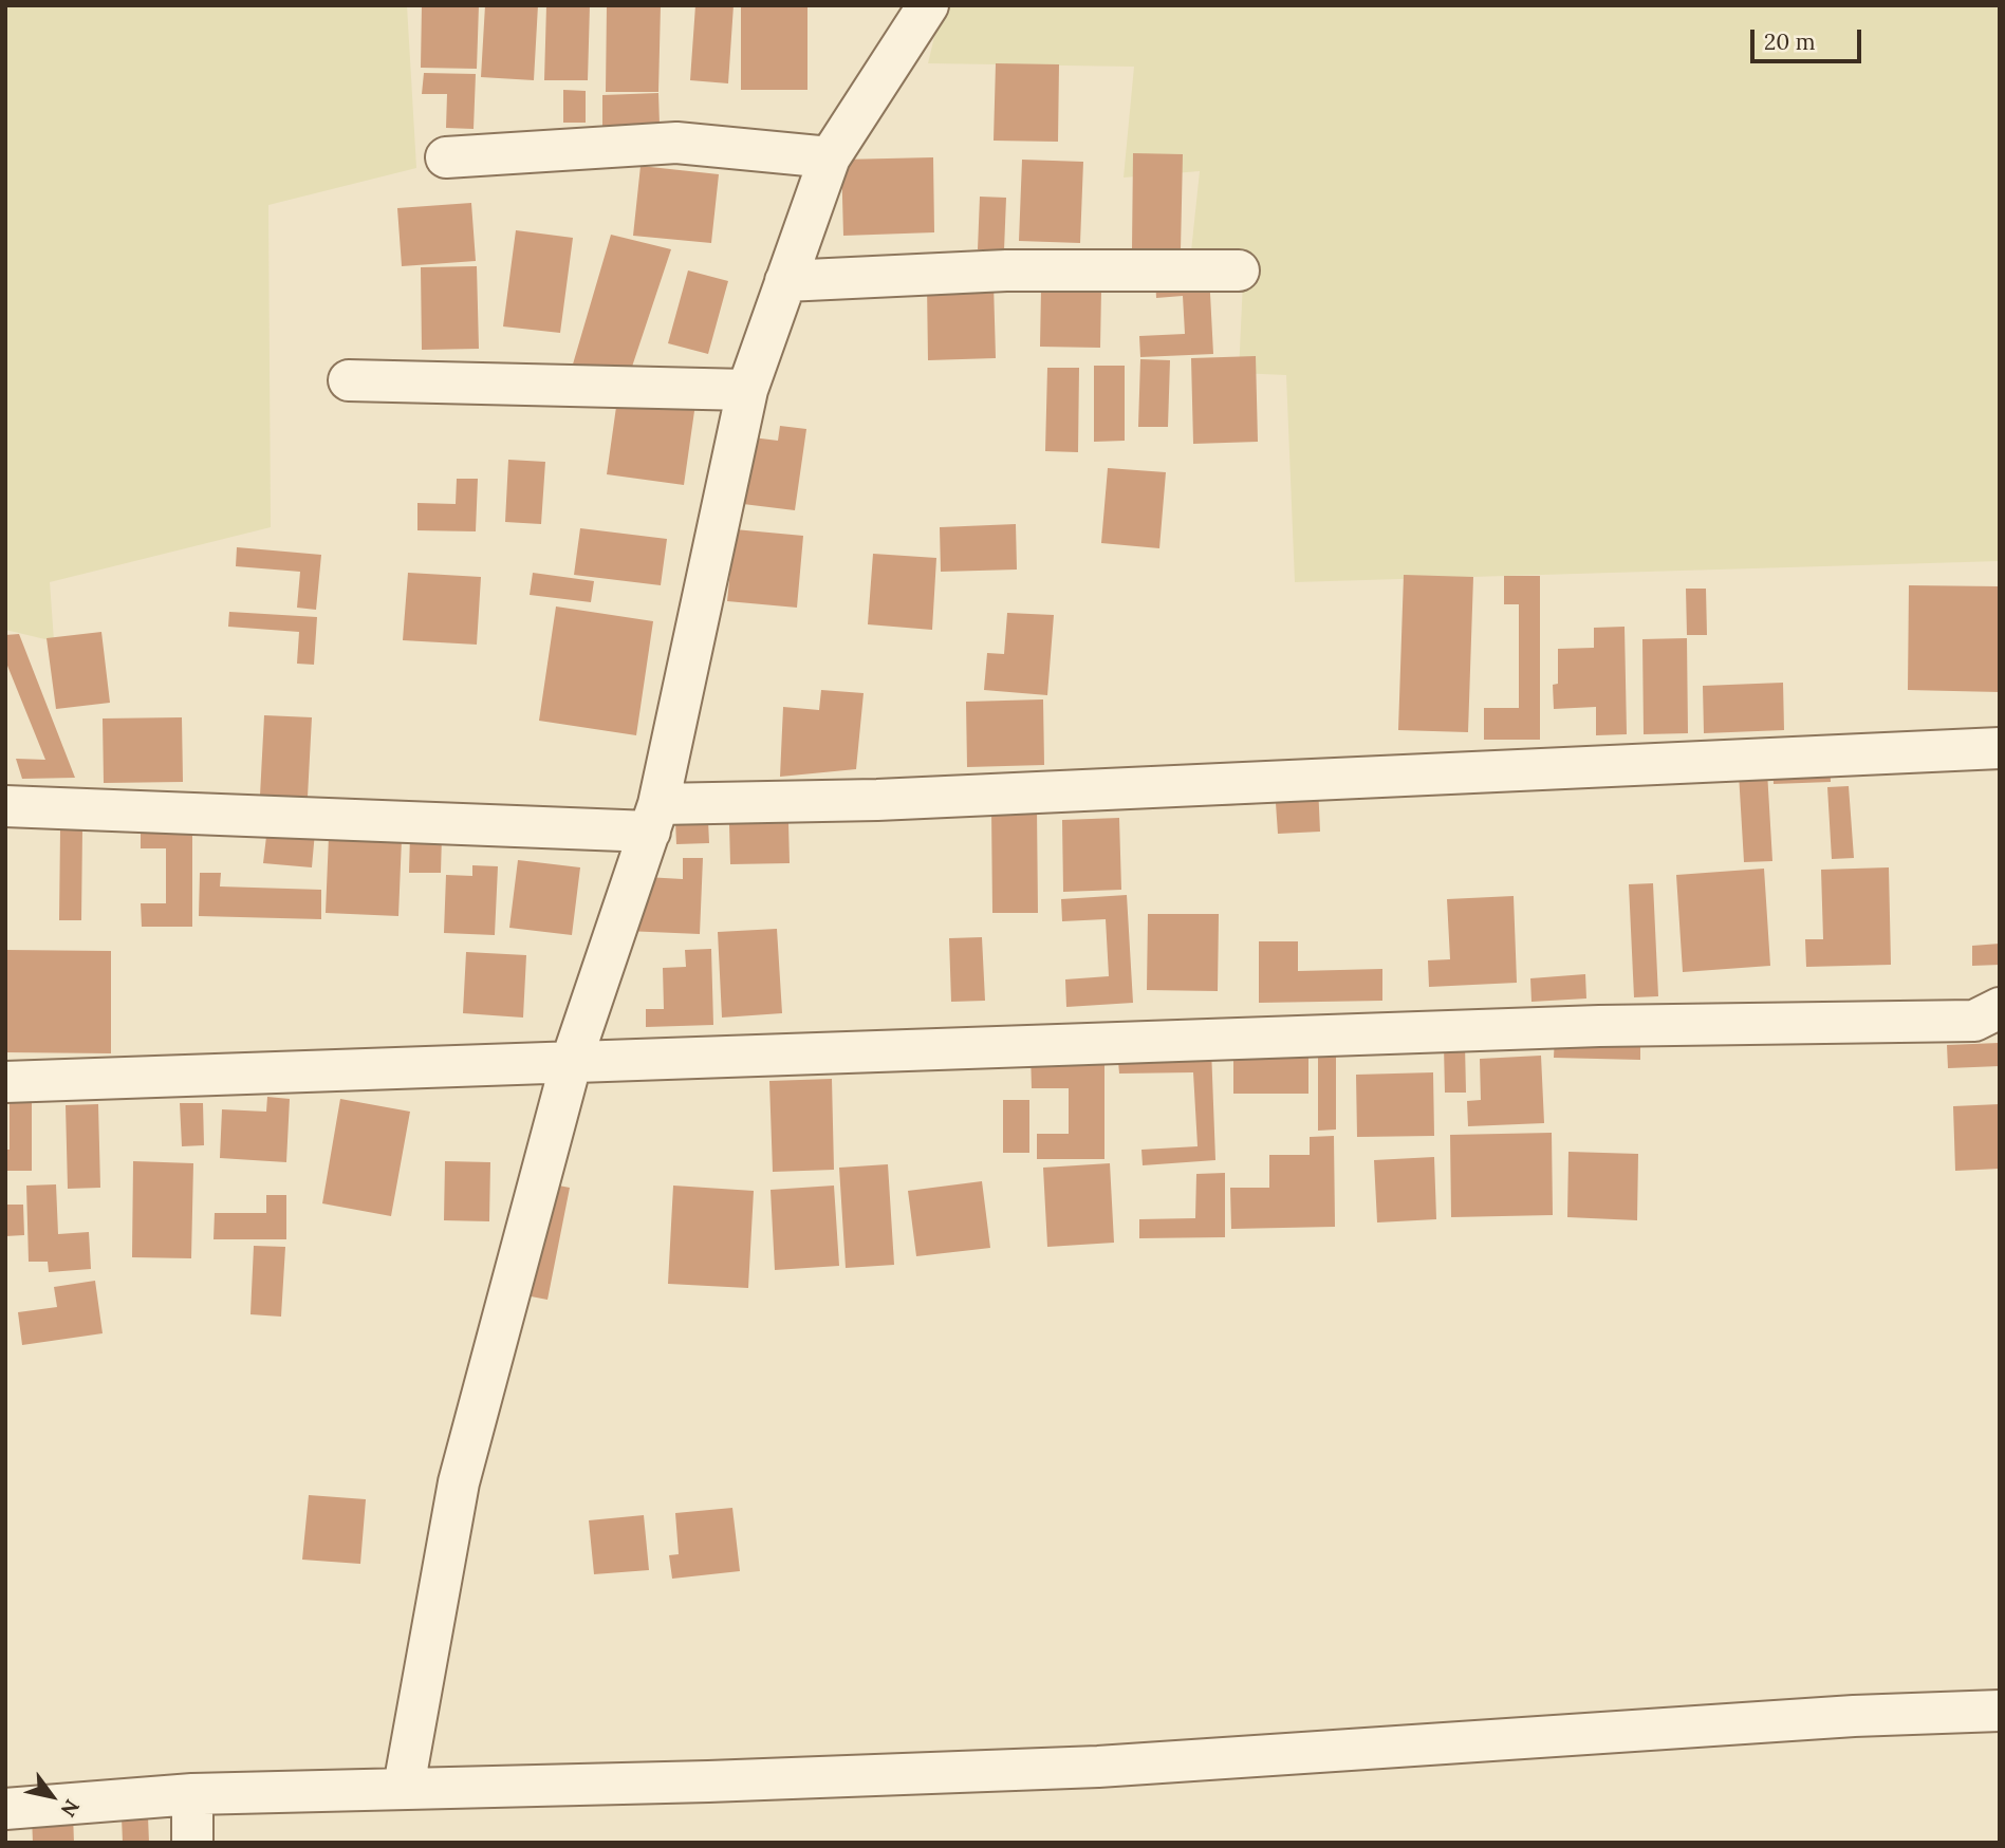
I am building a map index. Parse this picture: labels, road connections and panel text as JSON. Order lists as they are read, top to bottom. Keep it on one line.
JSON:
{"scale_bar":"20 m","north":"bottom right"}
